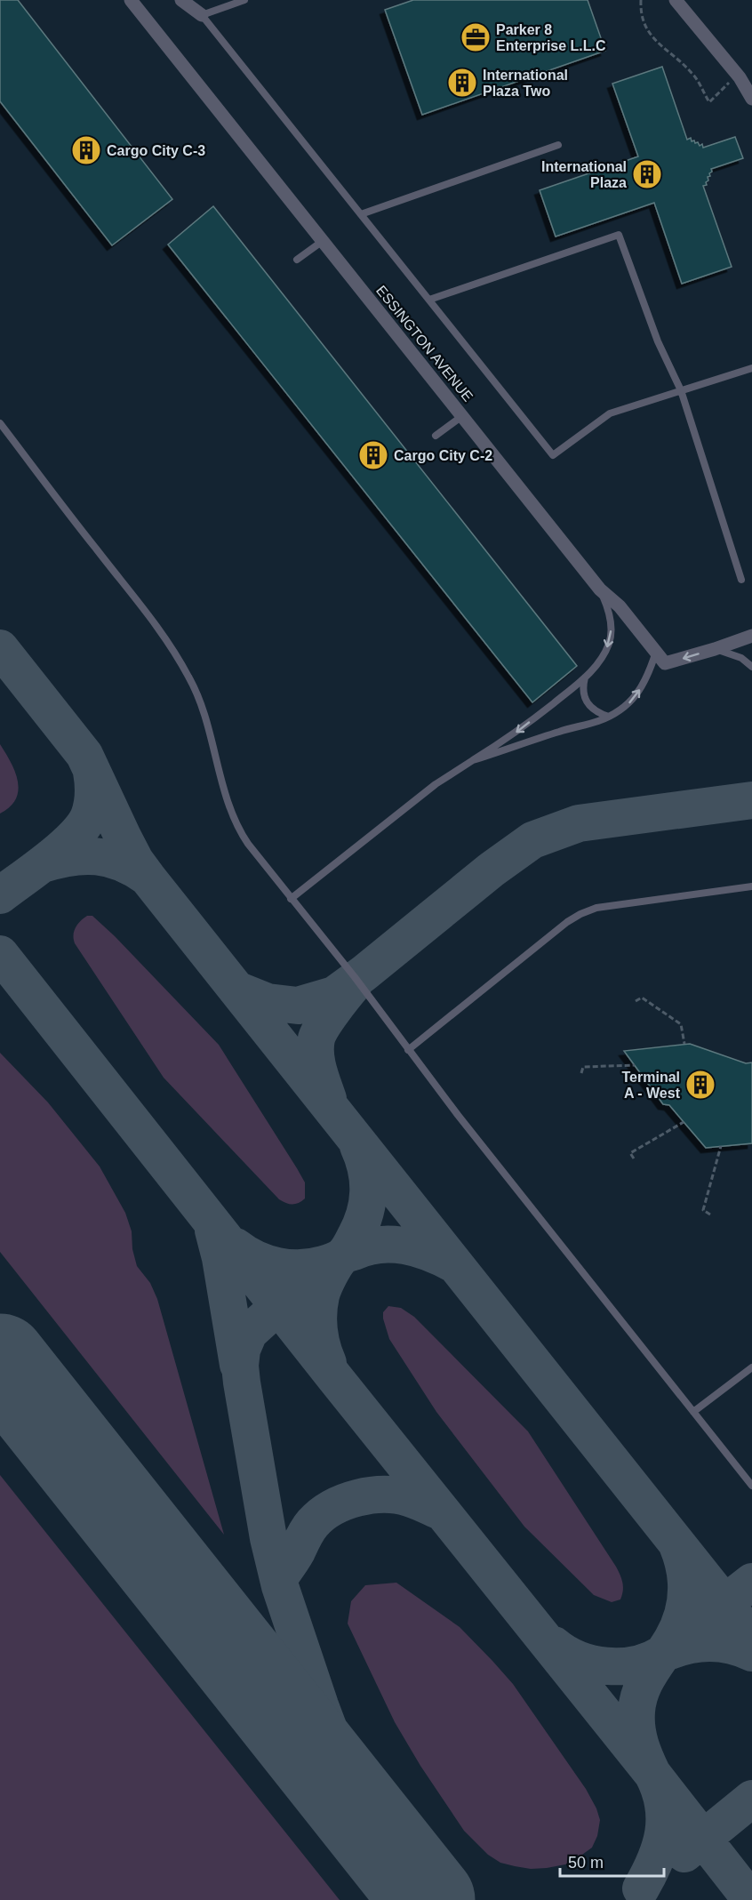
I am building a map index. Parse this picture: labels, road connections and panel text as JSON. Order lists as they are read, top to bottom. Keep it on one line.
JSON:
{"streets":{"street":["ESSINGTON AVENUE"]},"places":{"office":["Parker 8 Enterprise L.L.C"],"building":["International Plaza Two","Cargo City C-3","International Plaza","Cargo City C-2","Terminal A - West"]},"scale_bar":"50 m"}
